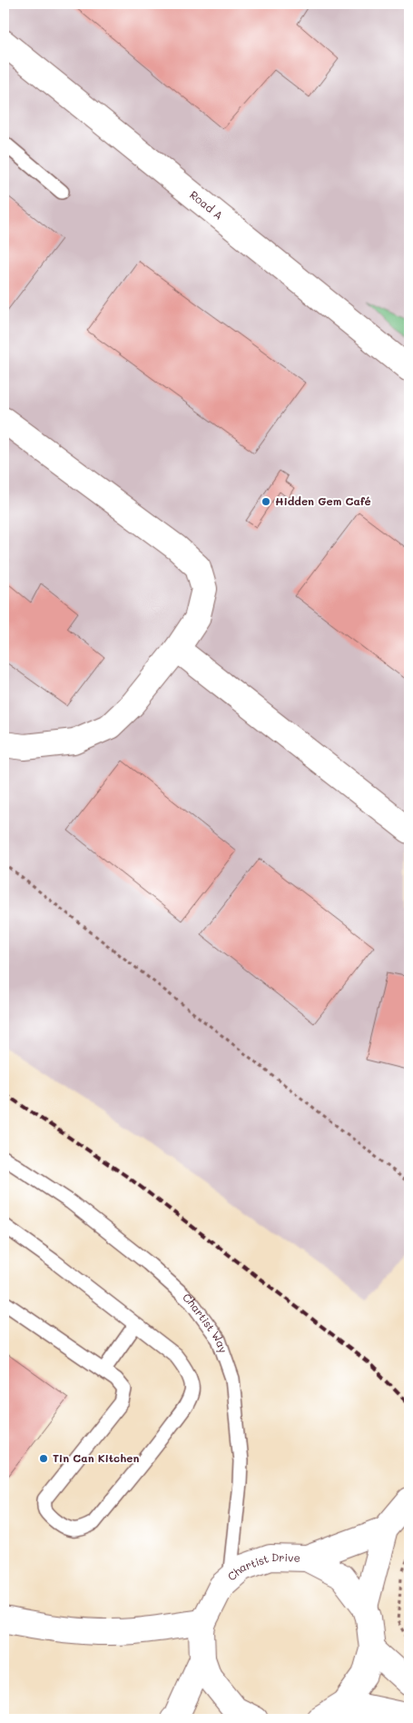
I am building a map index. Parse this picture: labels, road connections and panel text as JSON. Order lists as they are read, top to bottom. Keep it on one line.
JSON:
{"streets":{"street":["Road A","Chartist Drive"],"lane":["Chartist Way"]},"crossings":[["Chartist Way","Chartist Drive"]],"places":["Hidden Gem Café","Tin Can Kitchen"]}
